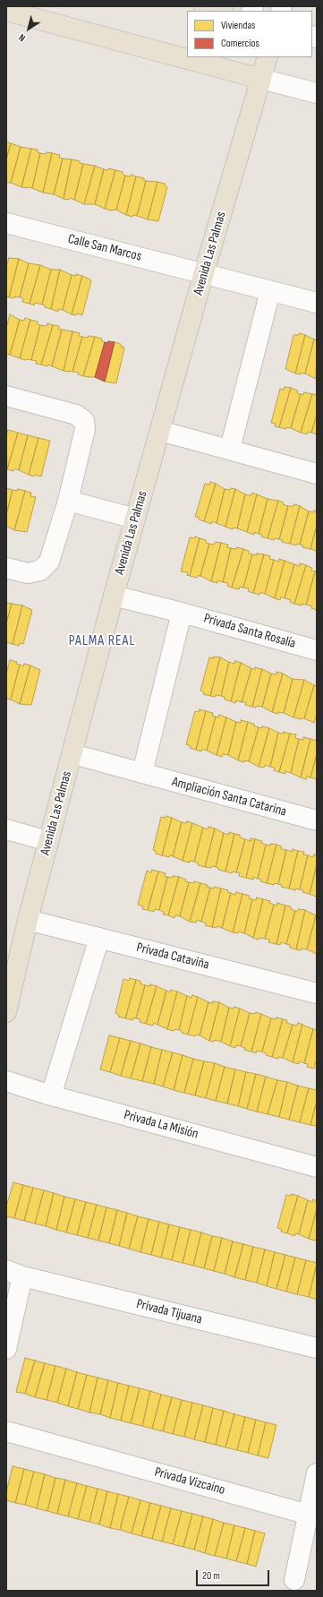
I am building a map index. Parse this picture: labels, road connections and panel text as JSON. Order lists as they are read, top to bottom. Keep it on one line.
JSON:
{"streets":{"main road":["Avenida Las Palmas"],"street":["Calle San Marcos","Privada Santa Rosalía","Ampliación Santa Catarina","Privada Cataviña","Privada La Misión","Privada Tijuana","Privada Vizcaíno"]},"crossings":[["Calle San Marcos","Avenida Las Palmas"],["Avenida Las Palmas","Privada Santa Rosalía"],["Avenida Las Palmas","Ampliación Santa Catarina"],["Avenida Las Palmas","Privada Cataviña"]],"districts":["PALMA REAL"],"legend":["Viviendas","Comercios"],"scale_bar":"20 m","north":"bottom left"}
